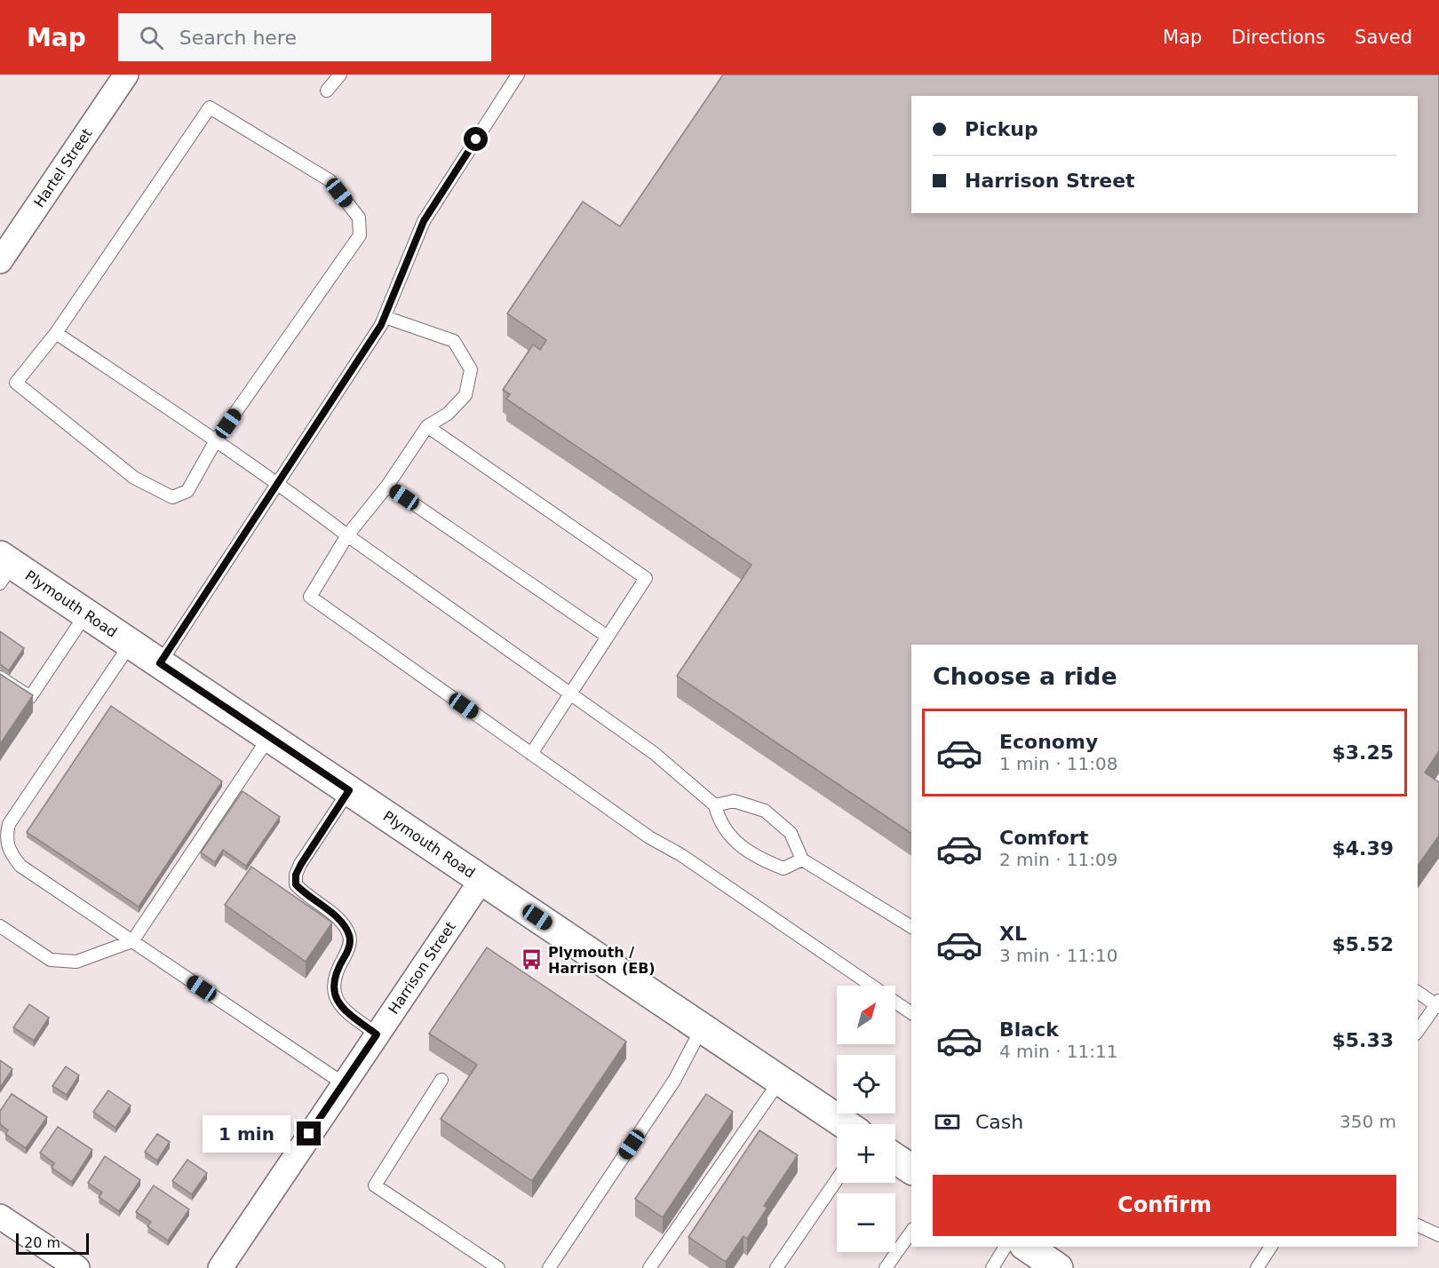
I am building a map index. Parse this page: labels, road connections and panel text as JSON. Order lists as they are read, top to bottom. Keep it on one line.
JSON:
{"streets":{"main road":["Plymouth Road"],"street":["Hartel Street","Harrison Street"]},"crossings":[["Plymouth Road","Harrison Street"]],"places":{"bus stop":["Plymouth / Harrison (EB)"]},"scale_bar":"20 m","north":"top right","page":{"header":"Map","search":"Search here","nav":["Map","Directions","Saved"],"banner":["Pickup","Harrison Street"],"heading":"Choose a ride","list":[{"name":"Economy","note":"1 min · 11:08","value":"$3.25"},{"name":"Comfort","note":"2 min · 11:09","value":"$4.39"},{"name":"XL","note":"3 min · 11:10","value":"$5.52"},{"name":"Black","note":"4 min · 11:11","value":"$5.33"}],"map_buttons":["+","−"],"pay":["Cash","350 m"],"bubble":"1 min","buttons":"Confirm","scale":"20 m"}}
